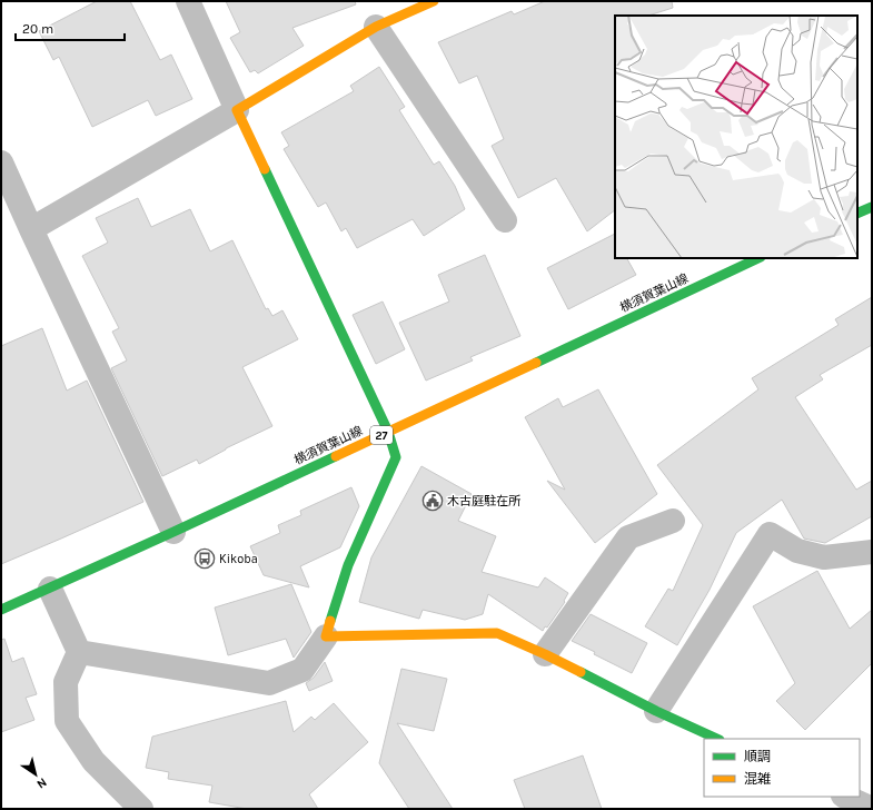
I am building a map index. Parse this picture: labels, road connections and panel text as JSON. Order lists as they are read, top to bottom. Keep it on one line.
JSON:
{"streets":{"street":["横須賀葉山線","27"]},"places":{"public building":["木古庭駐在所"],"bus stop":["Kikoba"]},"legend":["順調","混雑"],"scale_bar":"20 m","north":"bottom right"}
